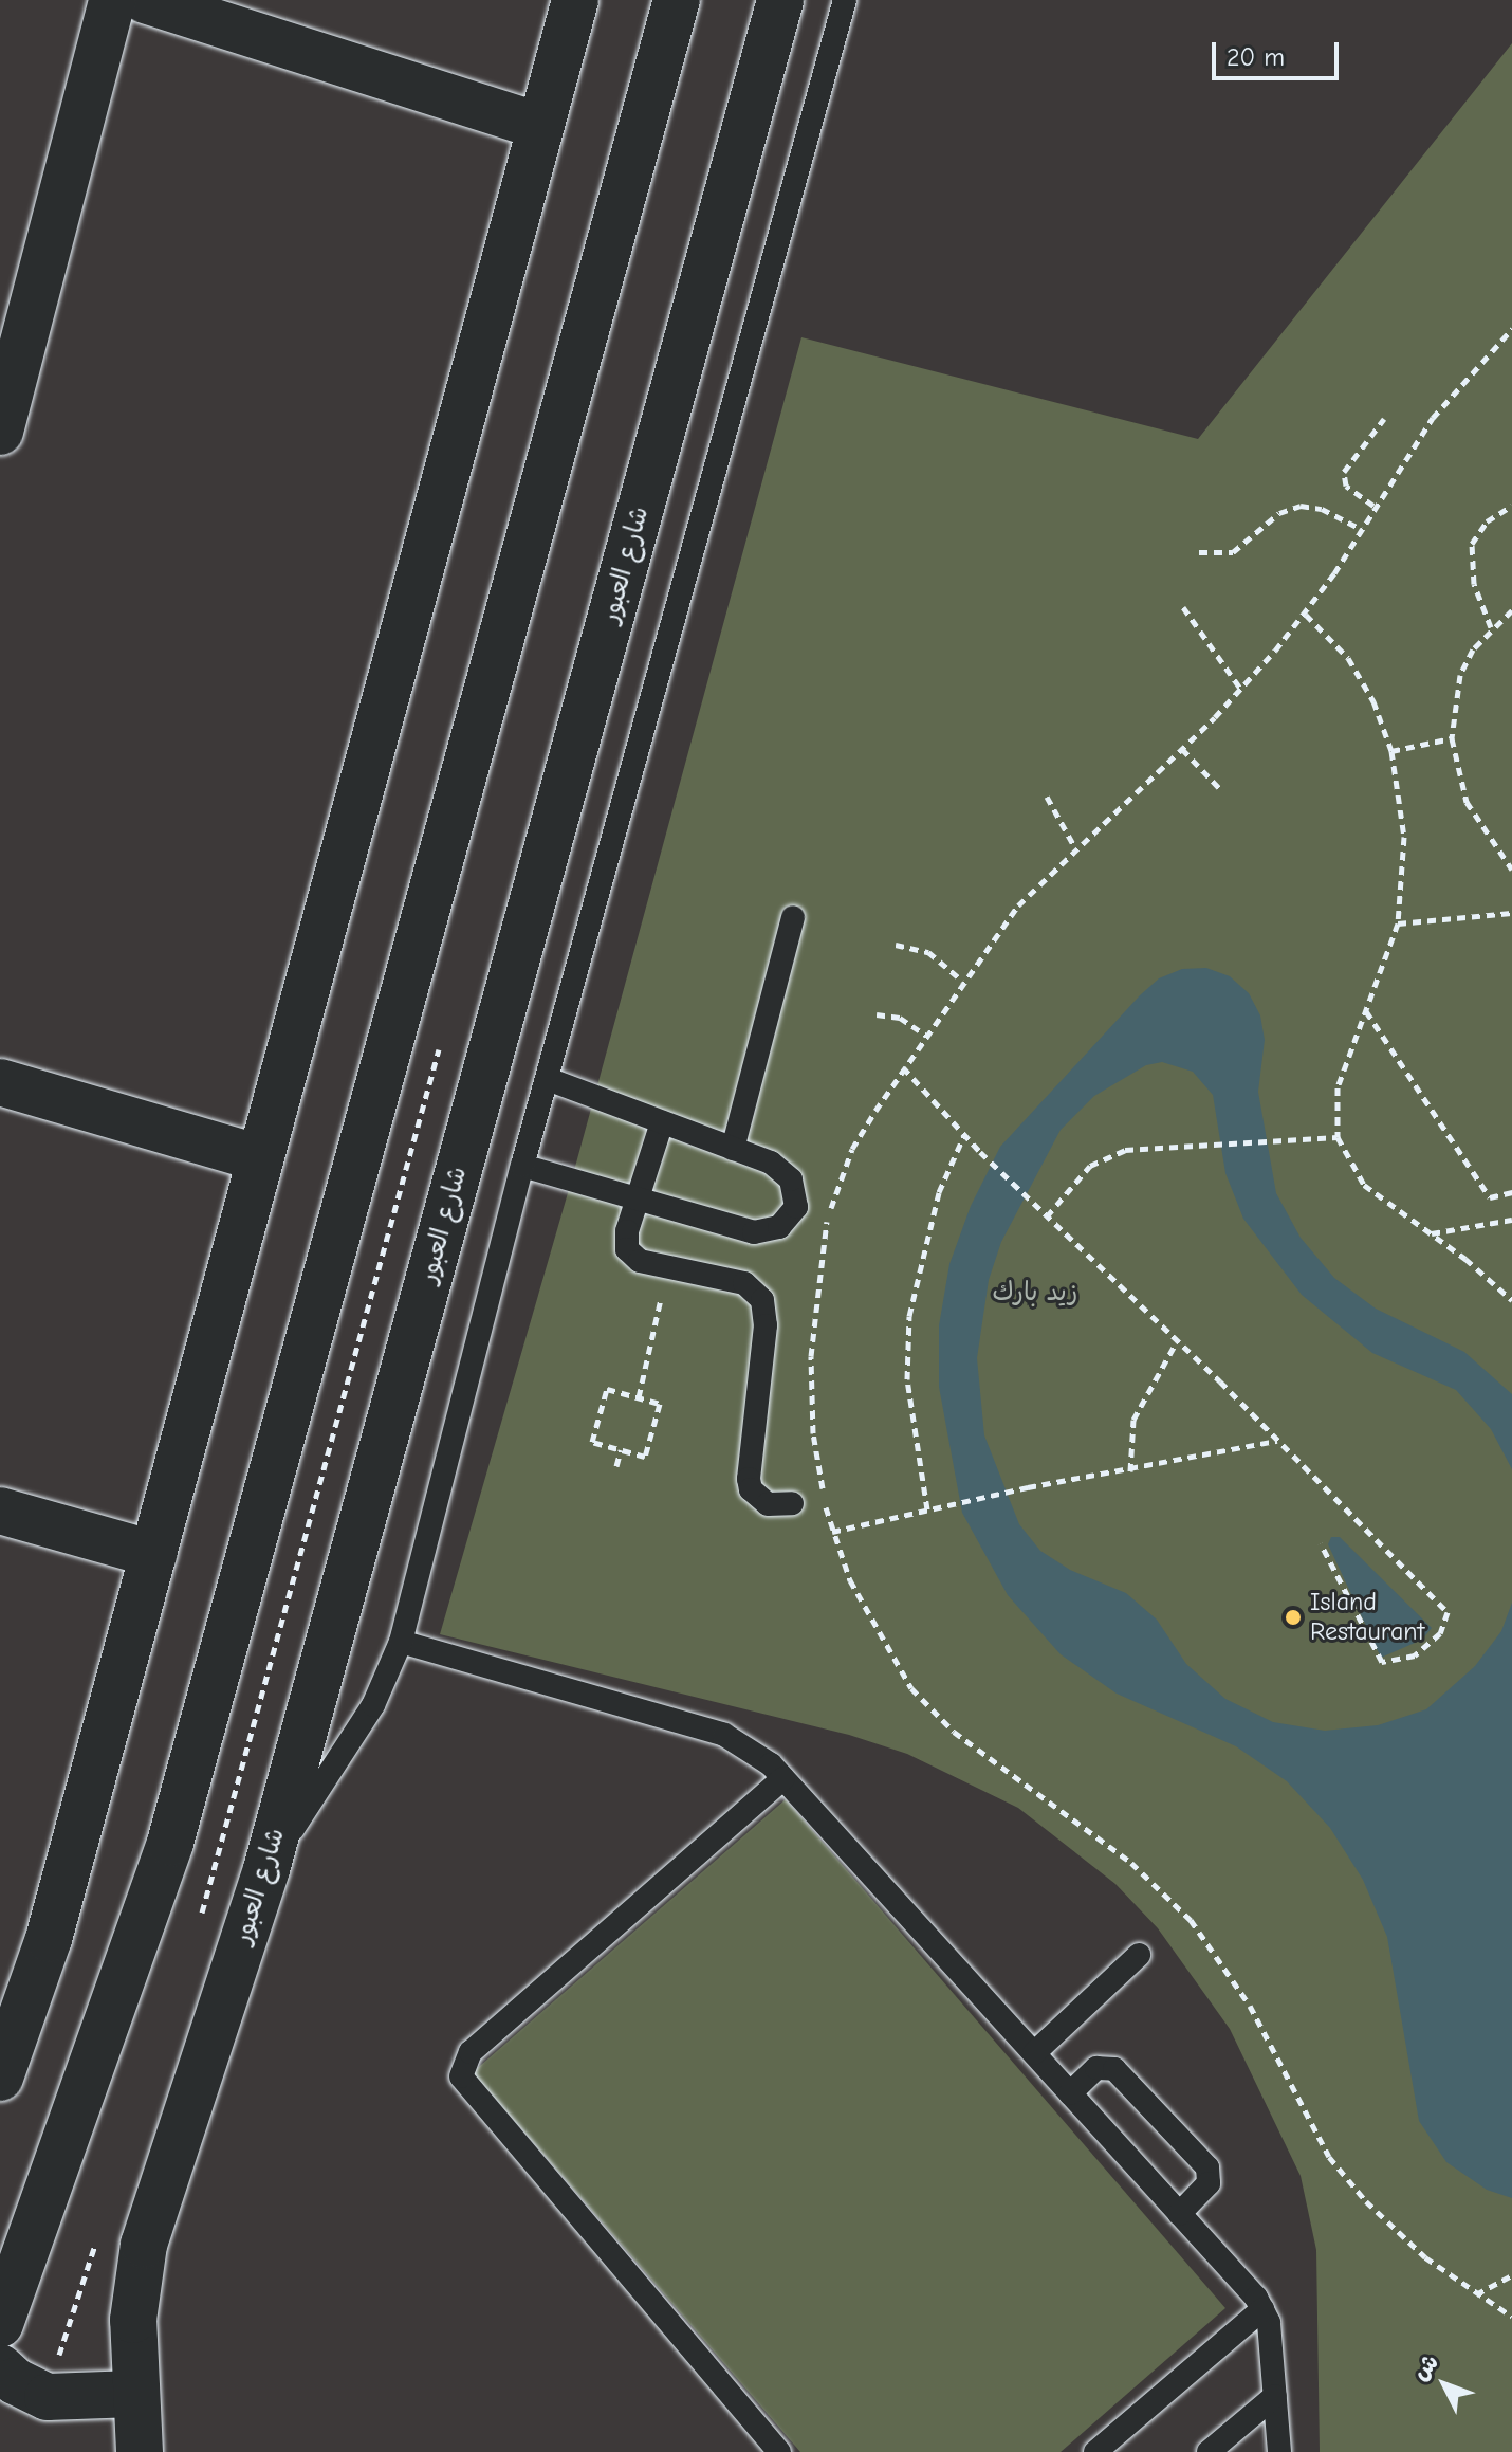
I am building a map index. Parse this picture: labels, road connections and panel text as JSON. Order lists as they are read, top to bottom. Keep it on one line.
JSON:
{"streets":{"street":["شارع العبور"]},"parks":["زيد بارك"],"places":["Island Restaurant"],"scale_bar":"20 m","north":"top left"}
